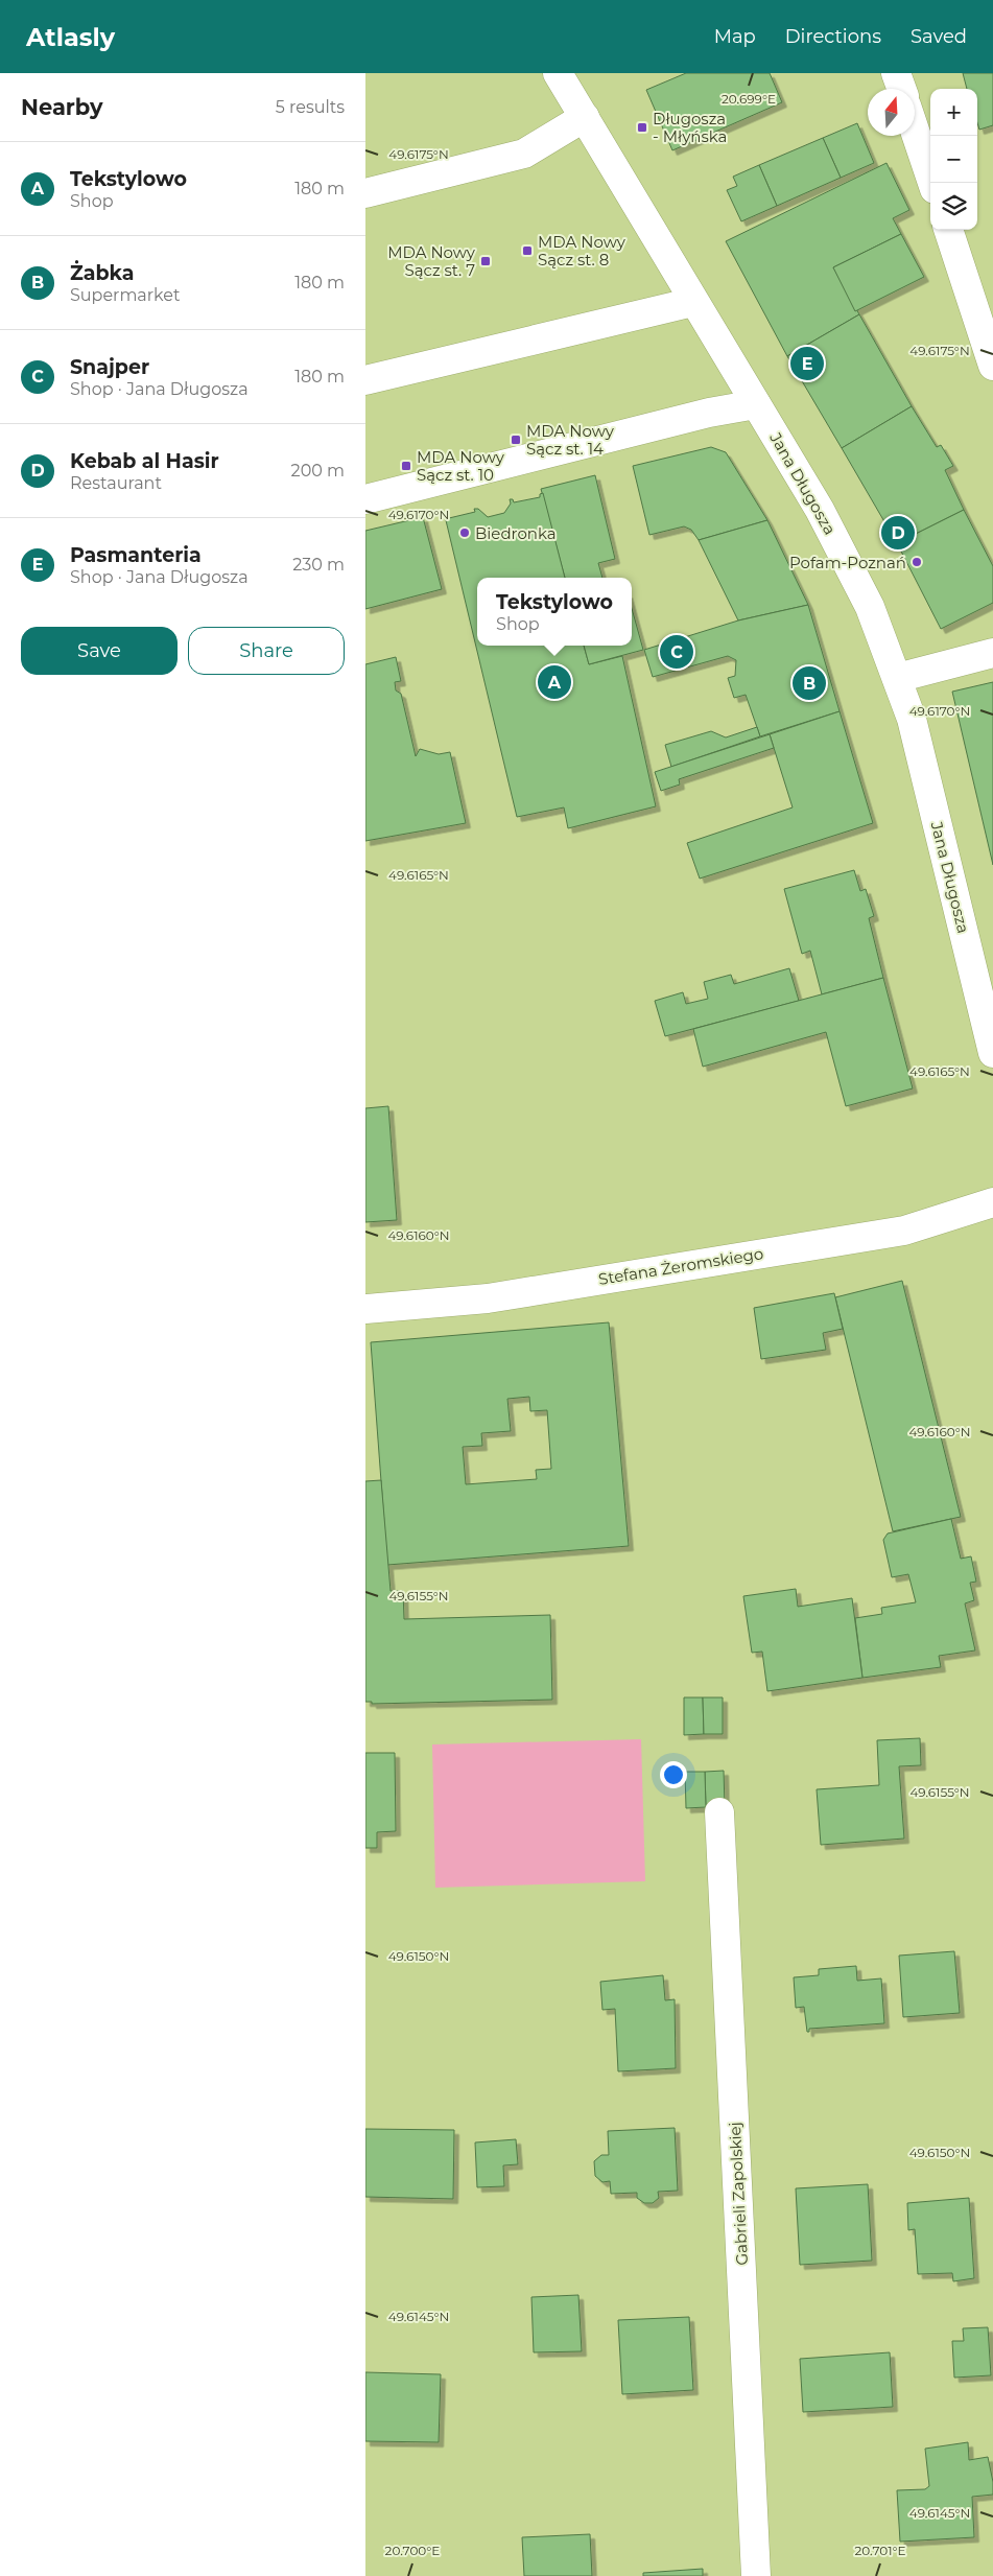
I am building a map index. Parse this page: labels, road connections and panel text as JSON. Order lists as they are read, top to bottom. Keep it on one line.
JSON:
{"streets":{"street":["Jana Długosza","Stefana Żeromskiego","Gabrieli Zapolskiej"]},"places":{"transit":["Długosza - Młyńska","MDA Nowy Sącz st. 8","MDA Nowy Sącz st. 7","MDA Nowy Sącz st. 14","MDA Nowy Sącz st. 10"],"other":["Biedronka","Pofam-Poznań"]},"north":"top","page":{"header":"Atlasly","nav":["Map","Directions","Saved"],"heading":["Nearby","5 results"],"map_buttons":["+","−"],"list":[{"mark":"A","name":"Tekstylowo","note":"Shop","value":"180 m"},{"mark":"B","name":"Żabka","note":"Supermarket","value":"180 m"},{"mark":"C","name":"Snajper","note":"Shop · Jana Długosza","value":"180 m"},{"mark":"D","name":"Kebab al Hasir","note":"Restaurant","value":"200 m"},{"mark":"E","name":"Pasmanteria","note":"Shop · Jana Długosza","value":"230 m"}],"pins":["E","D","C","A","B"],"popup":["Tekstylowo","Shop"],"buttons":["Save","Share"]},"coordinates":["20.699°E","49.6175°N","49.6170°N","49.6165°N","49.6160°N","49.6155°N","49.6150°N","49.6145°N","20.700°E","20.701°E"]}
